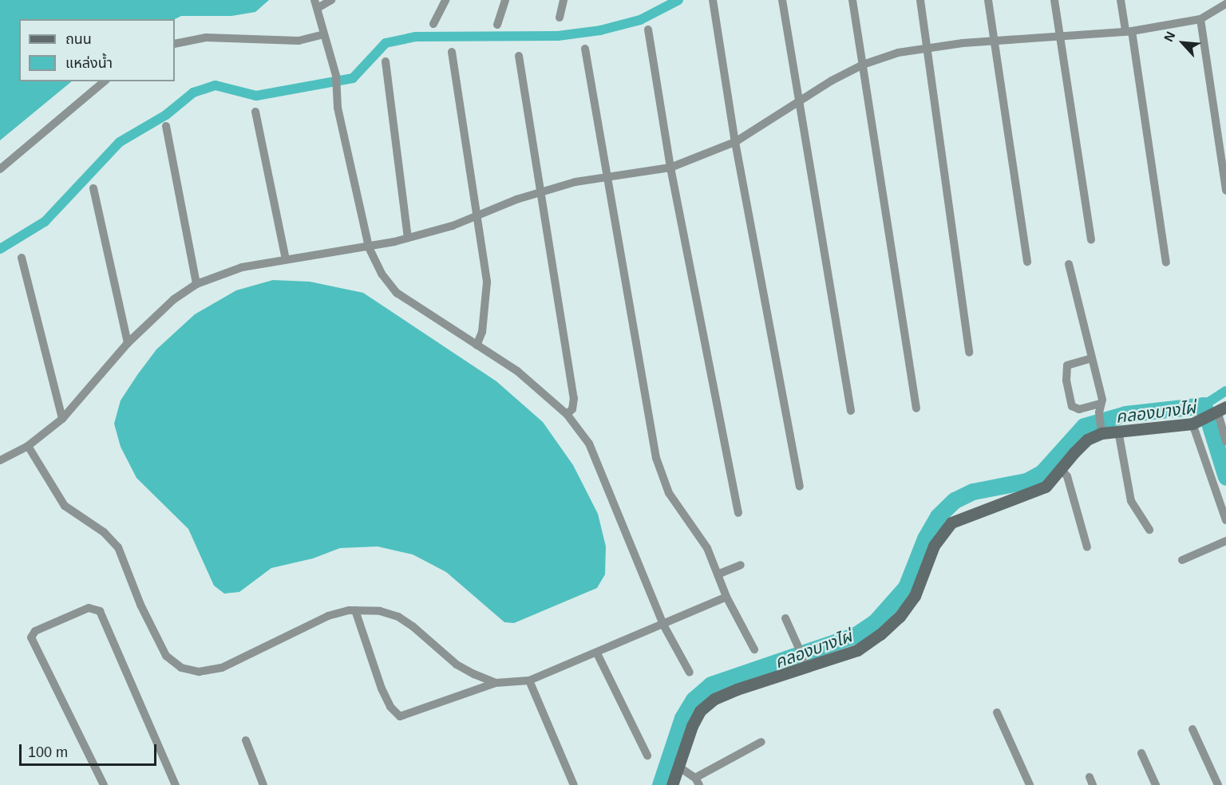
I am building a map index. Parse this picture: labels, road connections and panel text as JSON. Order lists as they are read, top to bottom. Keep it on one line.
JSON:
{"water":["คลองบางไผ่"],"legend":["ถนน","แหล่งน้ำ"],"scale_bar":"100 m","north":"top left"}
